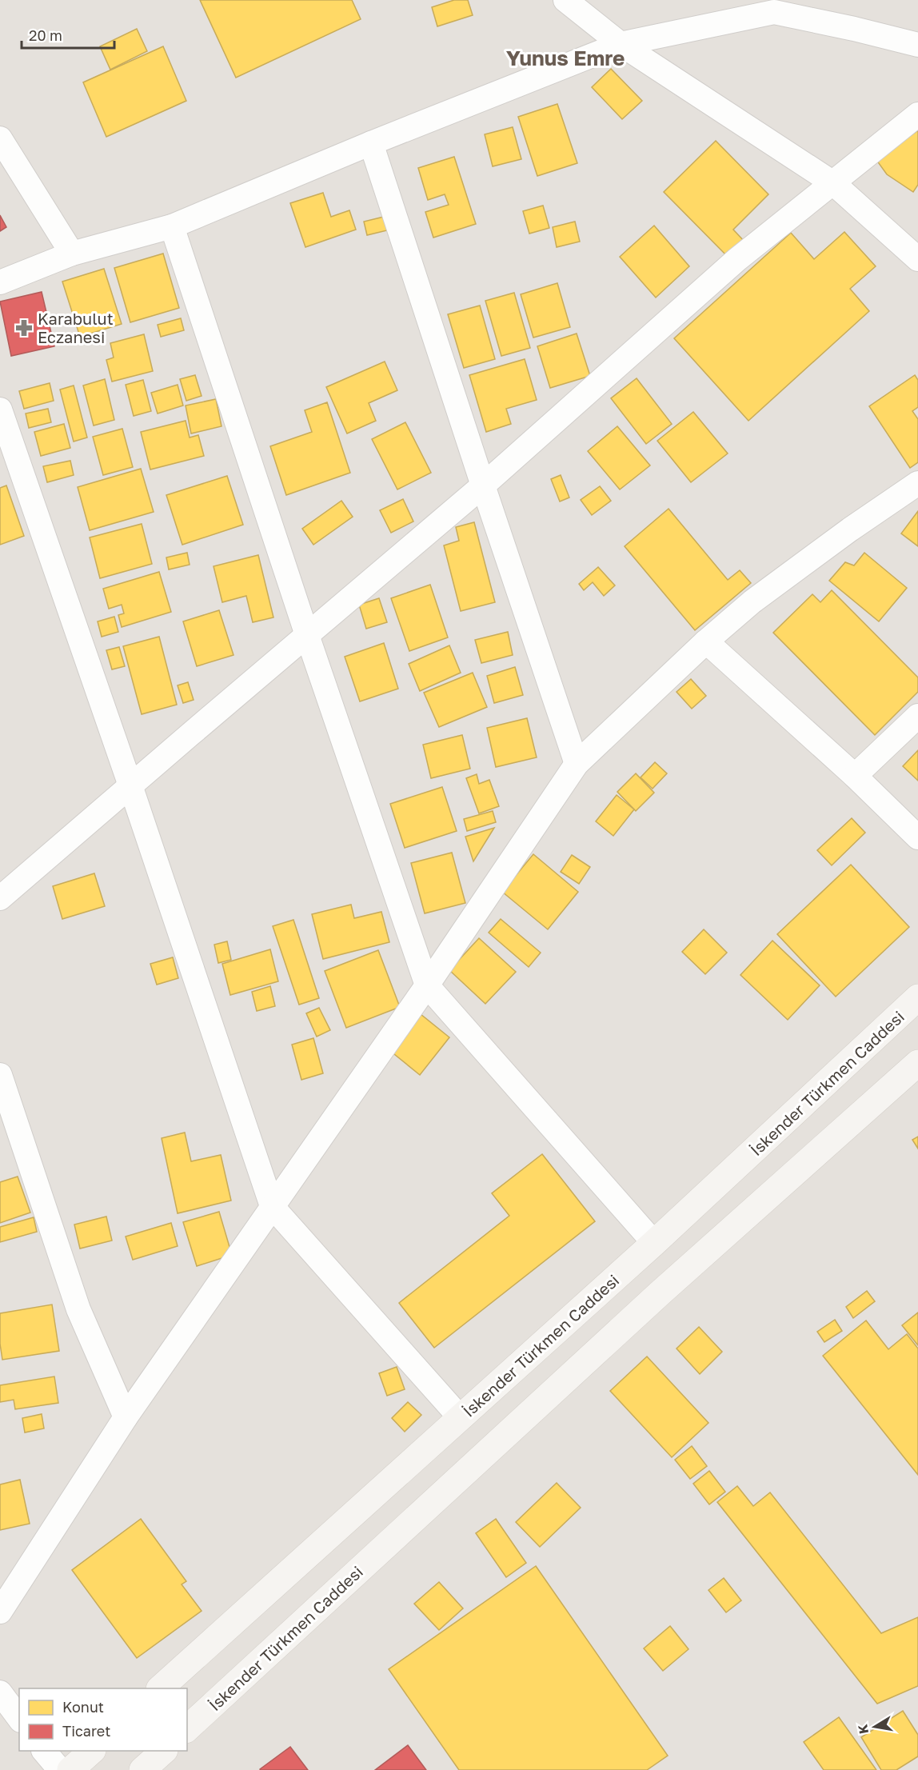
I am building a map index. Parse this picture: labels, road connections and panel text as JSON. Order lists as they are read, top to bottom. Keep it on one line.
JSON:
{"streets":{"main road":["İskender Türkmen Caddesi"]},"districts":["Yunus Emre"],"places":{"pharmacy":["Karabulut Eczanesi"]},"legend":["Konut","Ticaret"],"scale_bar":"20 m","north":"left"}
